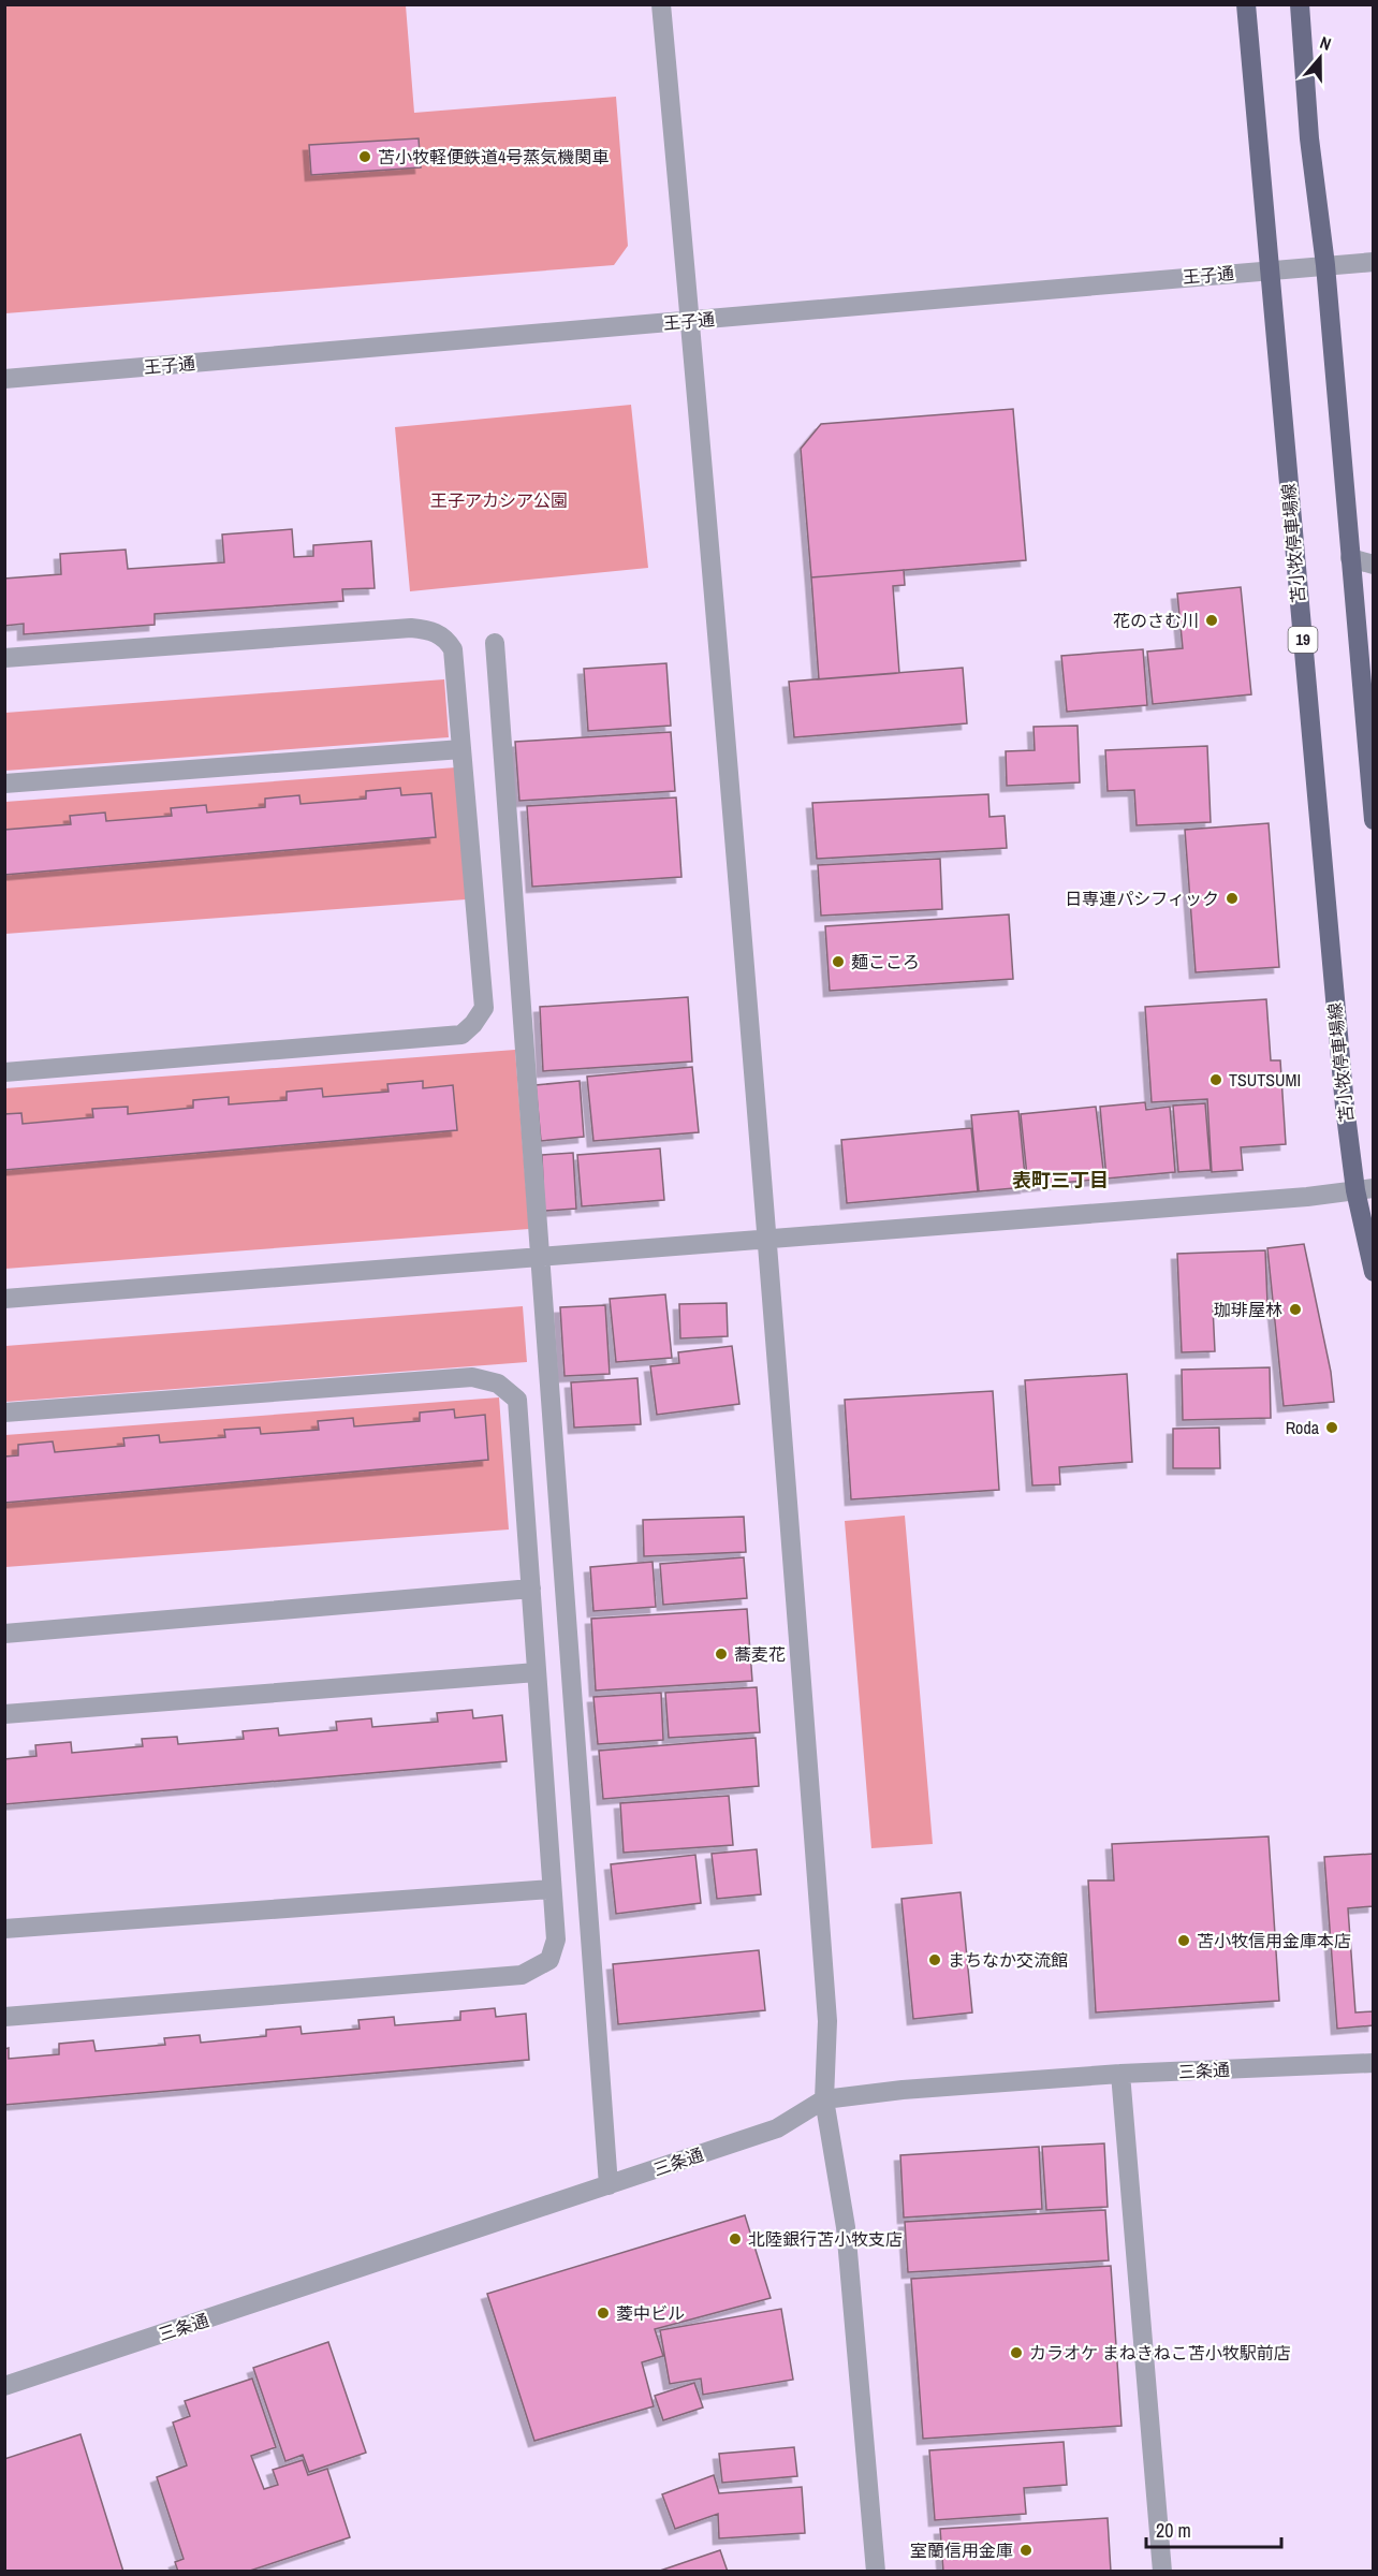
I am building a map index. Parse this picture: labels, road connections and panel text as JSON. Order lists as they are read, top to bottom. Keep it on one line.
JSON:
{"streets":{"main road":["苫小牧停車場線","19"],"street":["王子通","三条通"]},"crossings":[["王子通","苫小牧停車場線"]],"districts":["表町三丁目"],"parks":["王子アカシア公園"],"places":["苫小牧軽便鉄道4号蒸気機関車","花のさむ川","日専連パシフィック","麺こころ","TSUTSUMI","珈琲屋林","Roda","蕎麦花","苫小牧信用金庫本店","まちなか交流館","北陸銀行苫小牧支店","菱中ビル","カラオケ まねきねこ苫小牧駅前店","室蘭信用金庫"],"scale_bar":"20 m","north":"top"}
